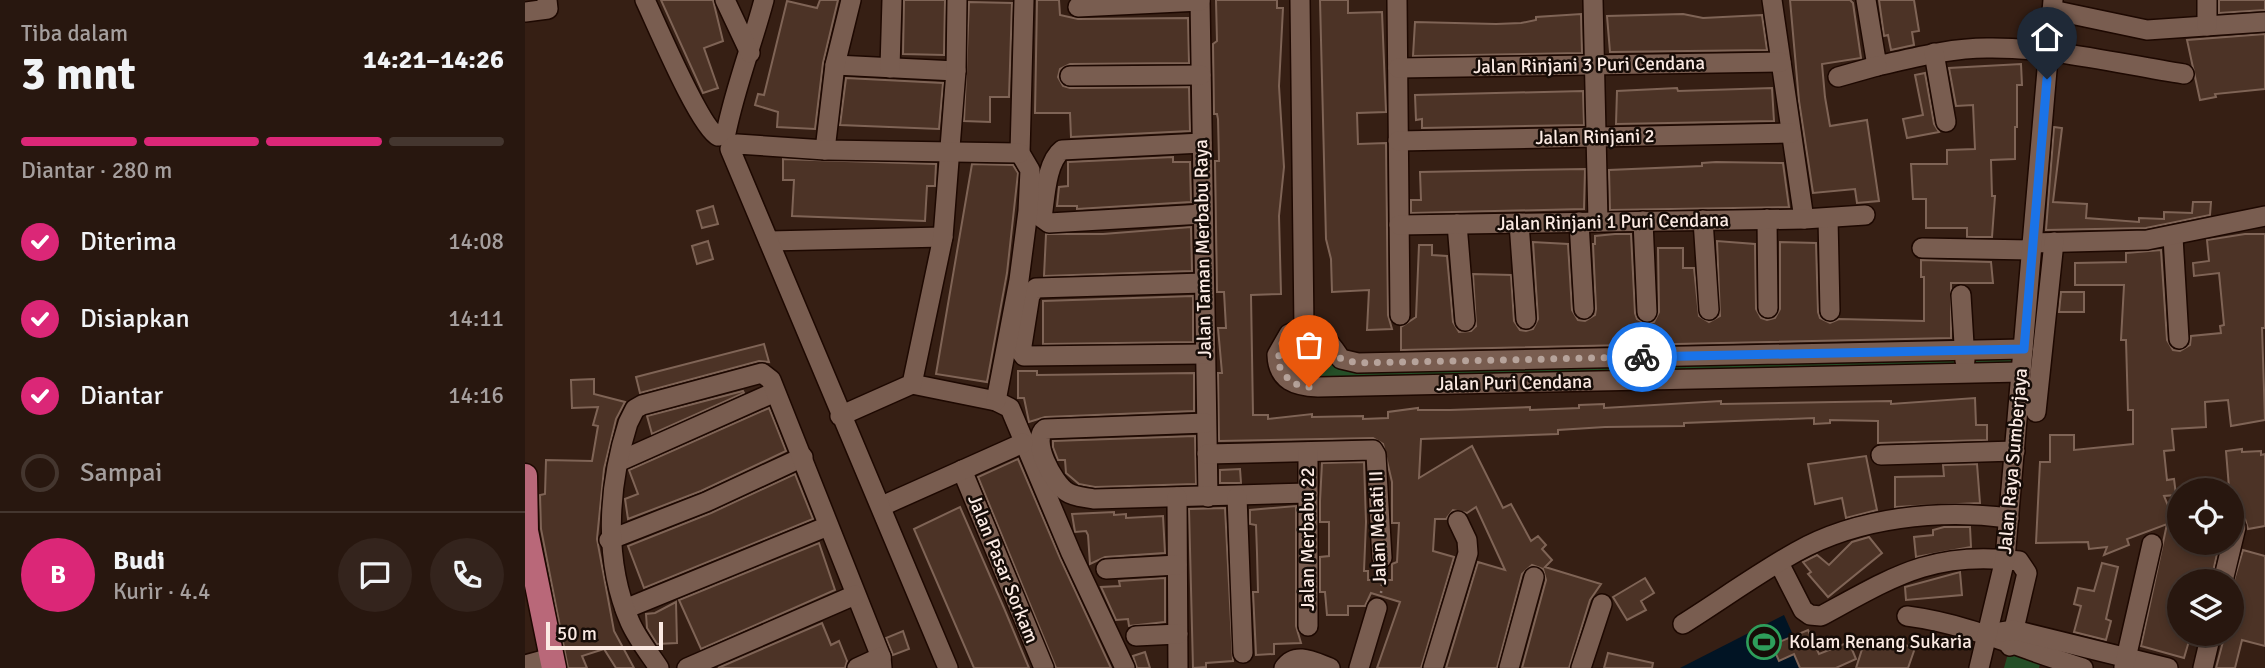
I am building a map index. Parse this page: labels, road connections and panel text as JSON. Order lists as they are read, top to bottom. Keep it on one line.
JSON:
{"streets":{"street":["Jalan Rinjani 3 Puri Cendana","Jalan Rinjani 2","Jalan Rinjani 1 Puri Cendana","Jalan Taman Merbabu Raya","Jalan Puri Cendana","Jalan Raya Sumberjaya","Jalan Melati II","Jalan Merbabu 22","Jalan Pasar Sorkam"]},"crossings":[["Jalan Puri Cendana","Jalan Raya Sumberjaya"],["Jalan Melati II","Jalan Merbabu 22"]],"places":{"sports":["Kolam Renang Sukaria"]},"scale_bar":"50 m","page":{"heading":["3 mnt","Tiba dalam","14:21–14:26"],"panel":["Budi","Kurir · 4.4"],"bar":"Diantar · 280 m","list":[["Diterima","14:08"],["Disiapkan","14:11"],["Diantar","14:16"],"Sampai"],"round":"B","scale":"50 m"}}
